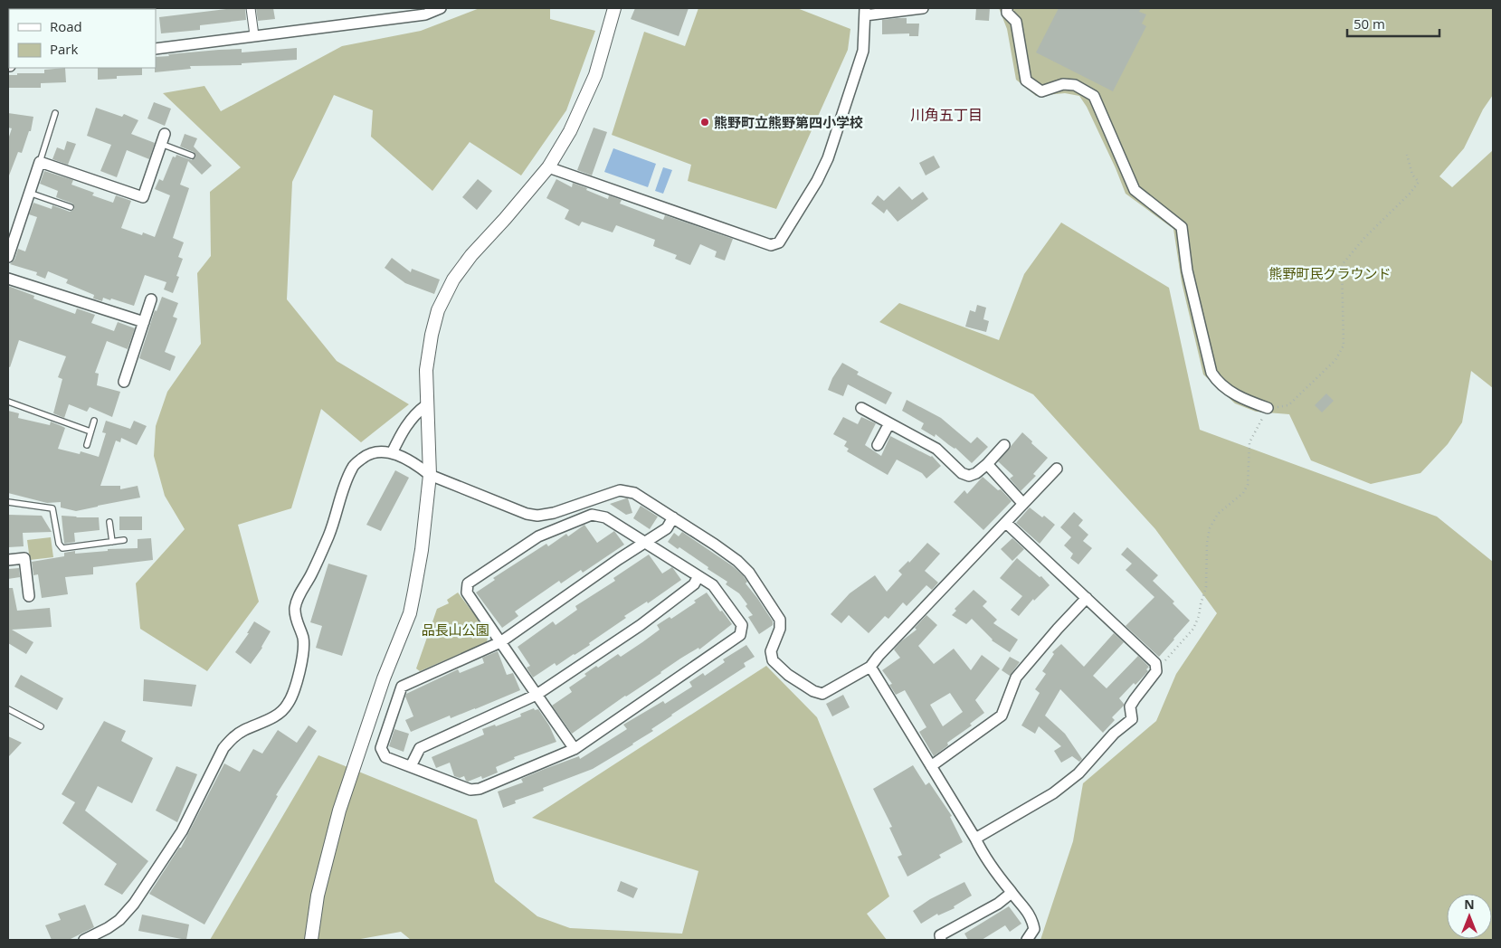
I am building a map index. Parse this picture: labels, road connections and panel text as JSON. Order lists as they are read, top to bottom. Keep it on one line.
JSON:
{"districts":["川角五丁目"],"parks":["熊野町民グラウンド","品長山公園"],"places":["熊野町立熊野第四小学校"],"legend":["Road","Park"],"scale_bar":"50 m","north":"top"}
